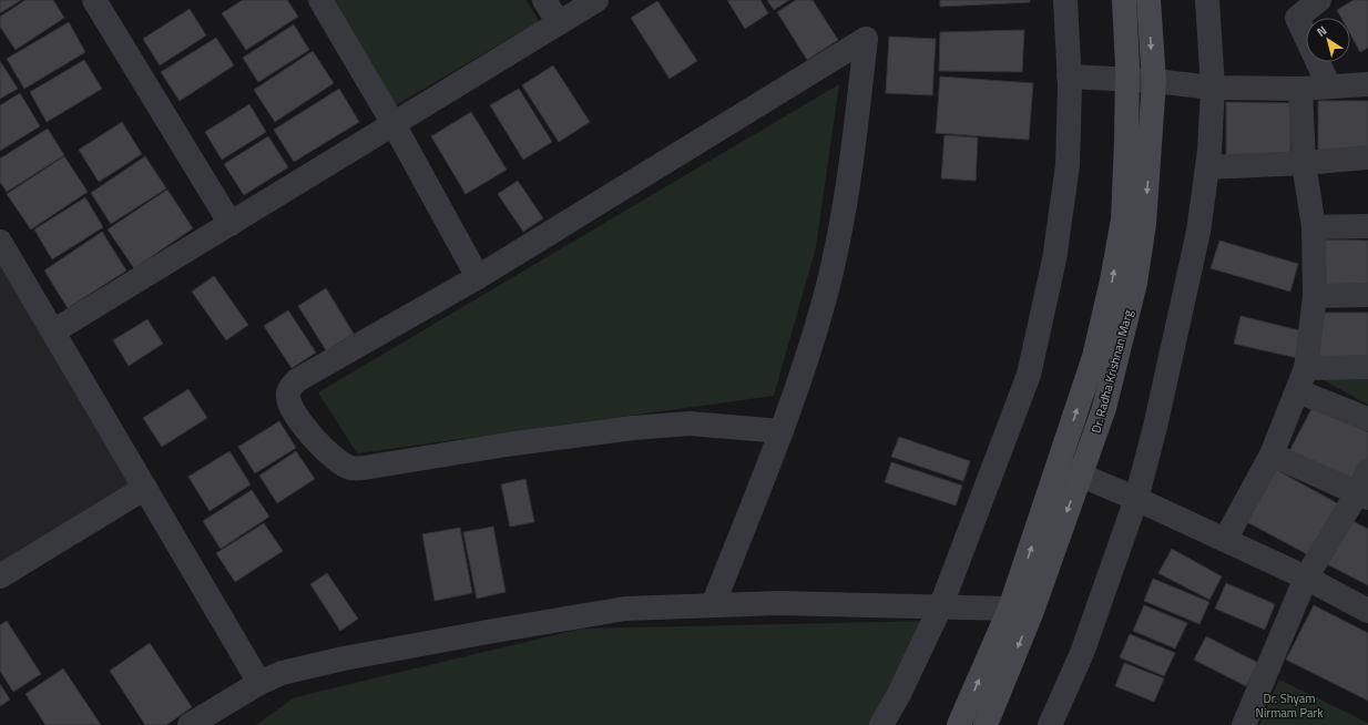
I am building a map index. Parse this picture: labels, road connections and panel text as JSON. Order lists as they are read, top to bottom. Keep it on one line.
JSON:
{"streets":{"street":["Dr. Radha Krishnan Marg"]},"parks":["Dr. Shyam Nirmam Park"],"north":"top left"}
